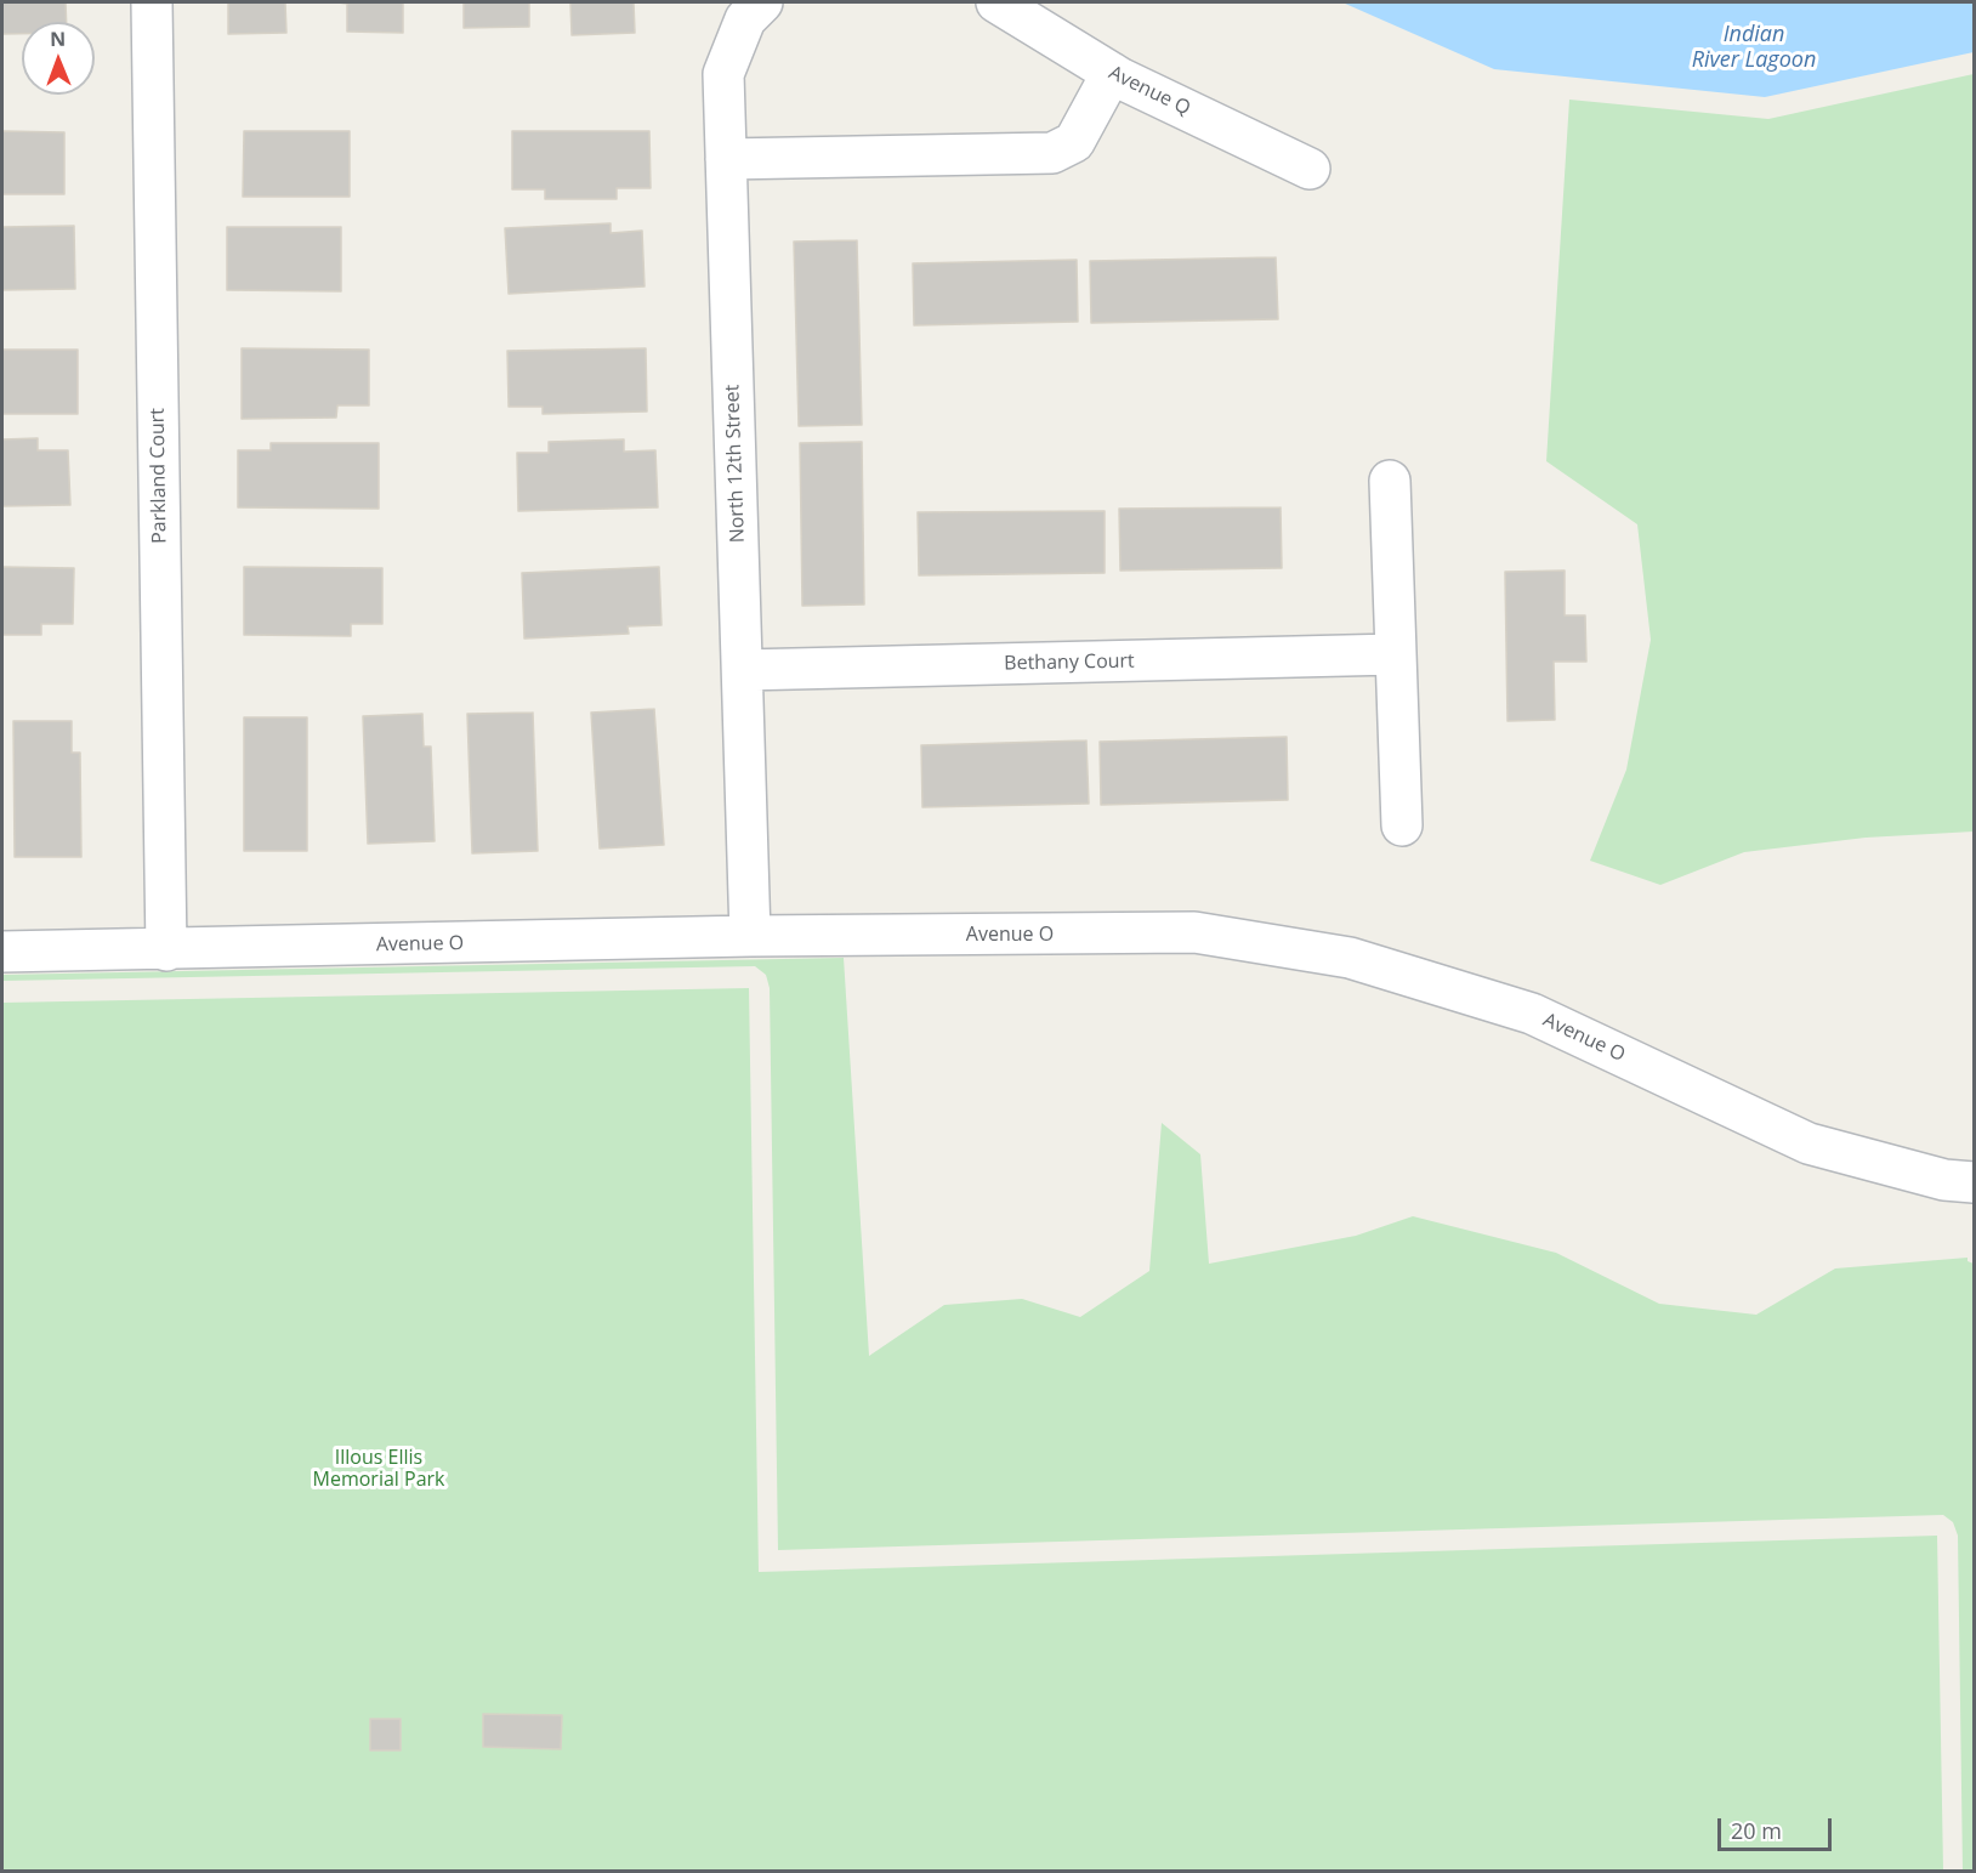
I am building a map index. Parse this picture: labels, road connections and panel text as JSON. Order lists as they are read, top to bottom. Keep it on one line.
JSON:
{"streets":{"street":["Avenue Q","North 12th Street","Parkland Court","Bethany Court","Avenue O"]},"crossings":[["North 12th Street","Bethany Court"],["North 12th Street","Avenue O"],["Parkland Court","Avenue O"]],"water":["Indian River Lagoon"],"parks":["Illous Ellis Memorial Park"],"scale_bar":"20 m","north":"top"}
